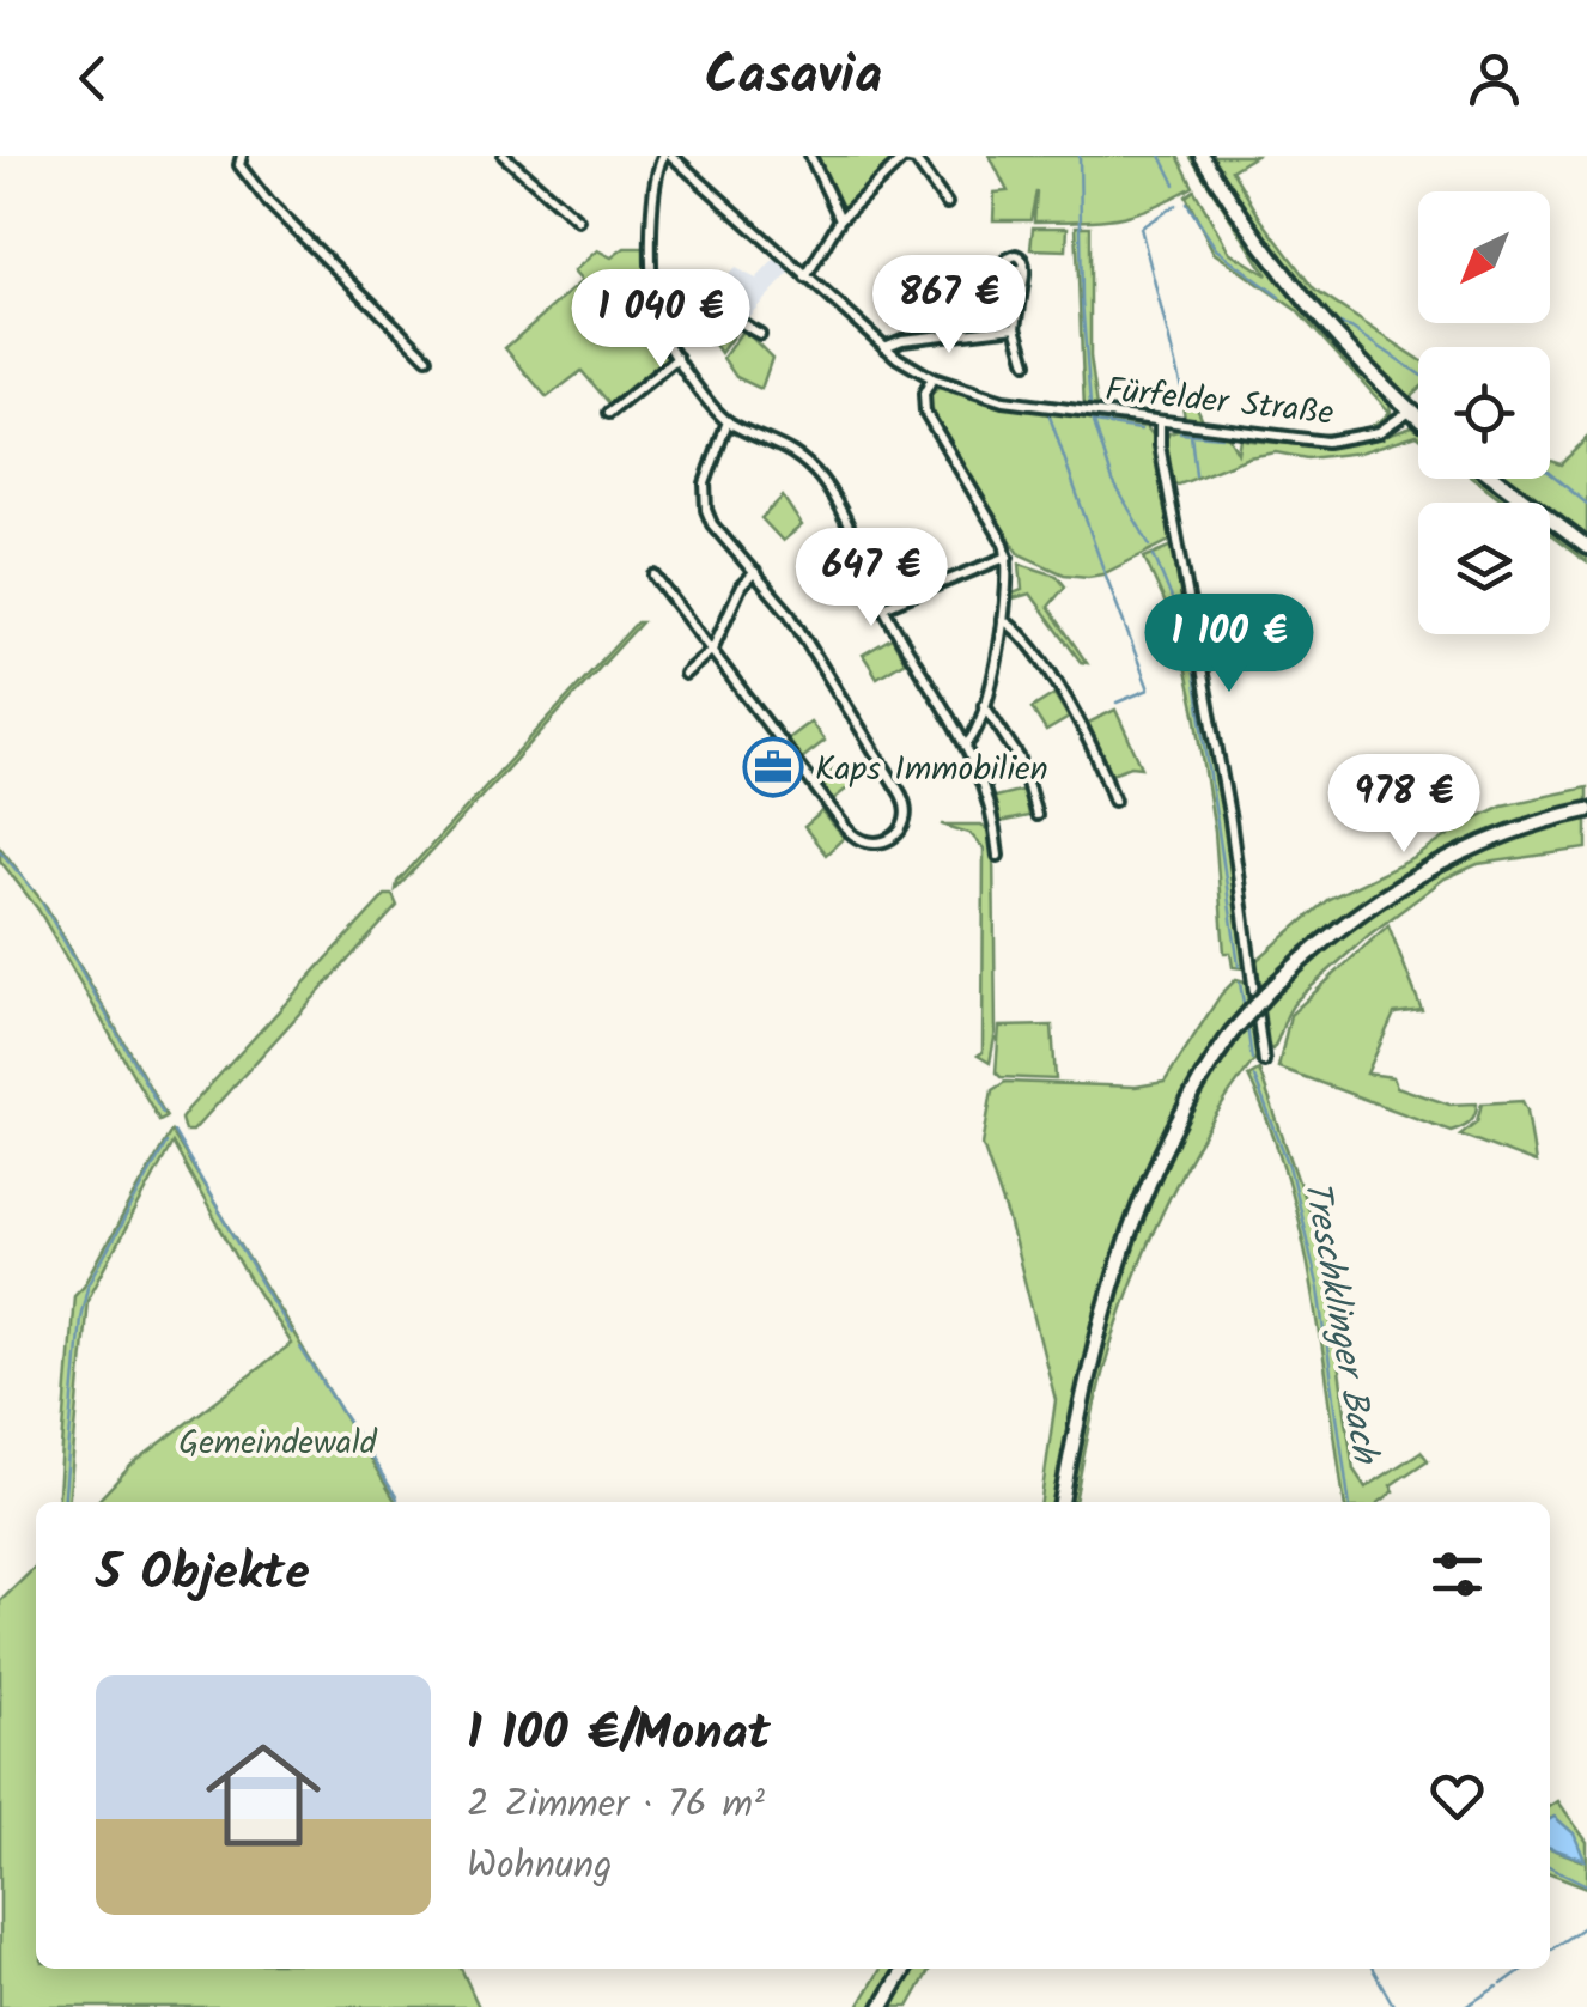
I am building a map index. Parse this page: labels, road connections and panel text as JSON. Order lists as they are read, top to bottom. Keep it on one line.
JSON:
{"streets":{"street":["Fürfelder Straße"]},"water":["Treschklinger Bach"],"parks":["Gemeindewald"],"places":{"office":["Kaps Immobilien"]},"north":"bottom left","page":{"header":"Casavia","price":["867 €","1 040 €","647 €","1 100 €","978 €"],"heading":"5 Objekte","list":[{"name":"1 100 €/Monat","note":"2 Zimmer · 76 m² · Wohnung"}]}}
